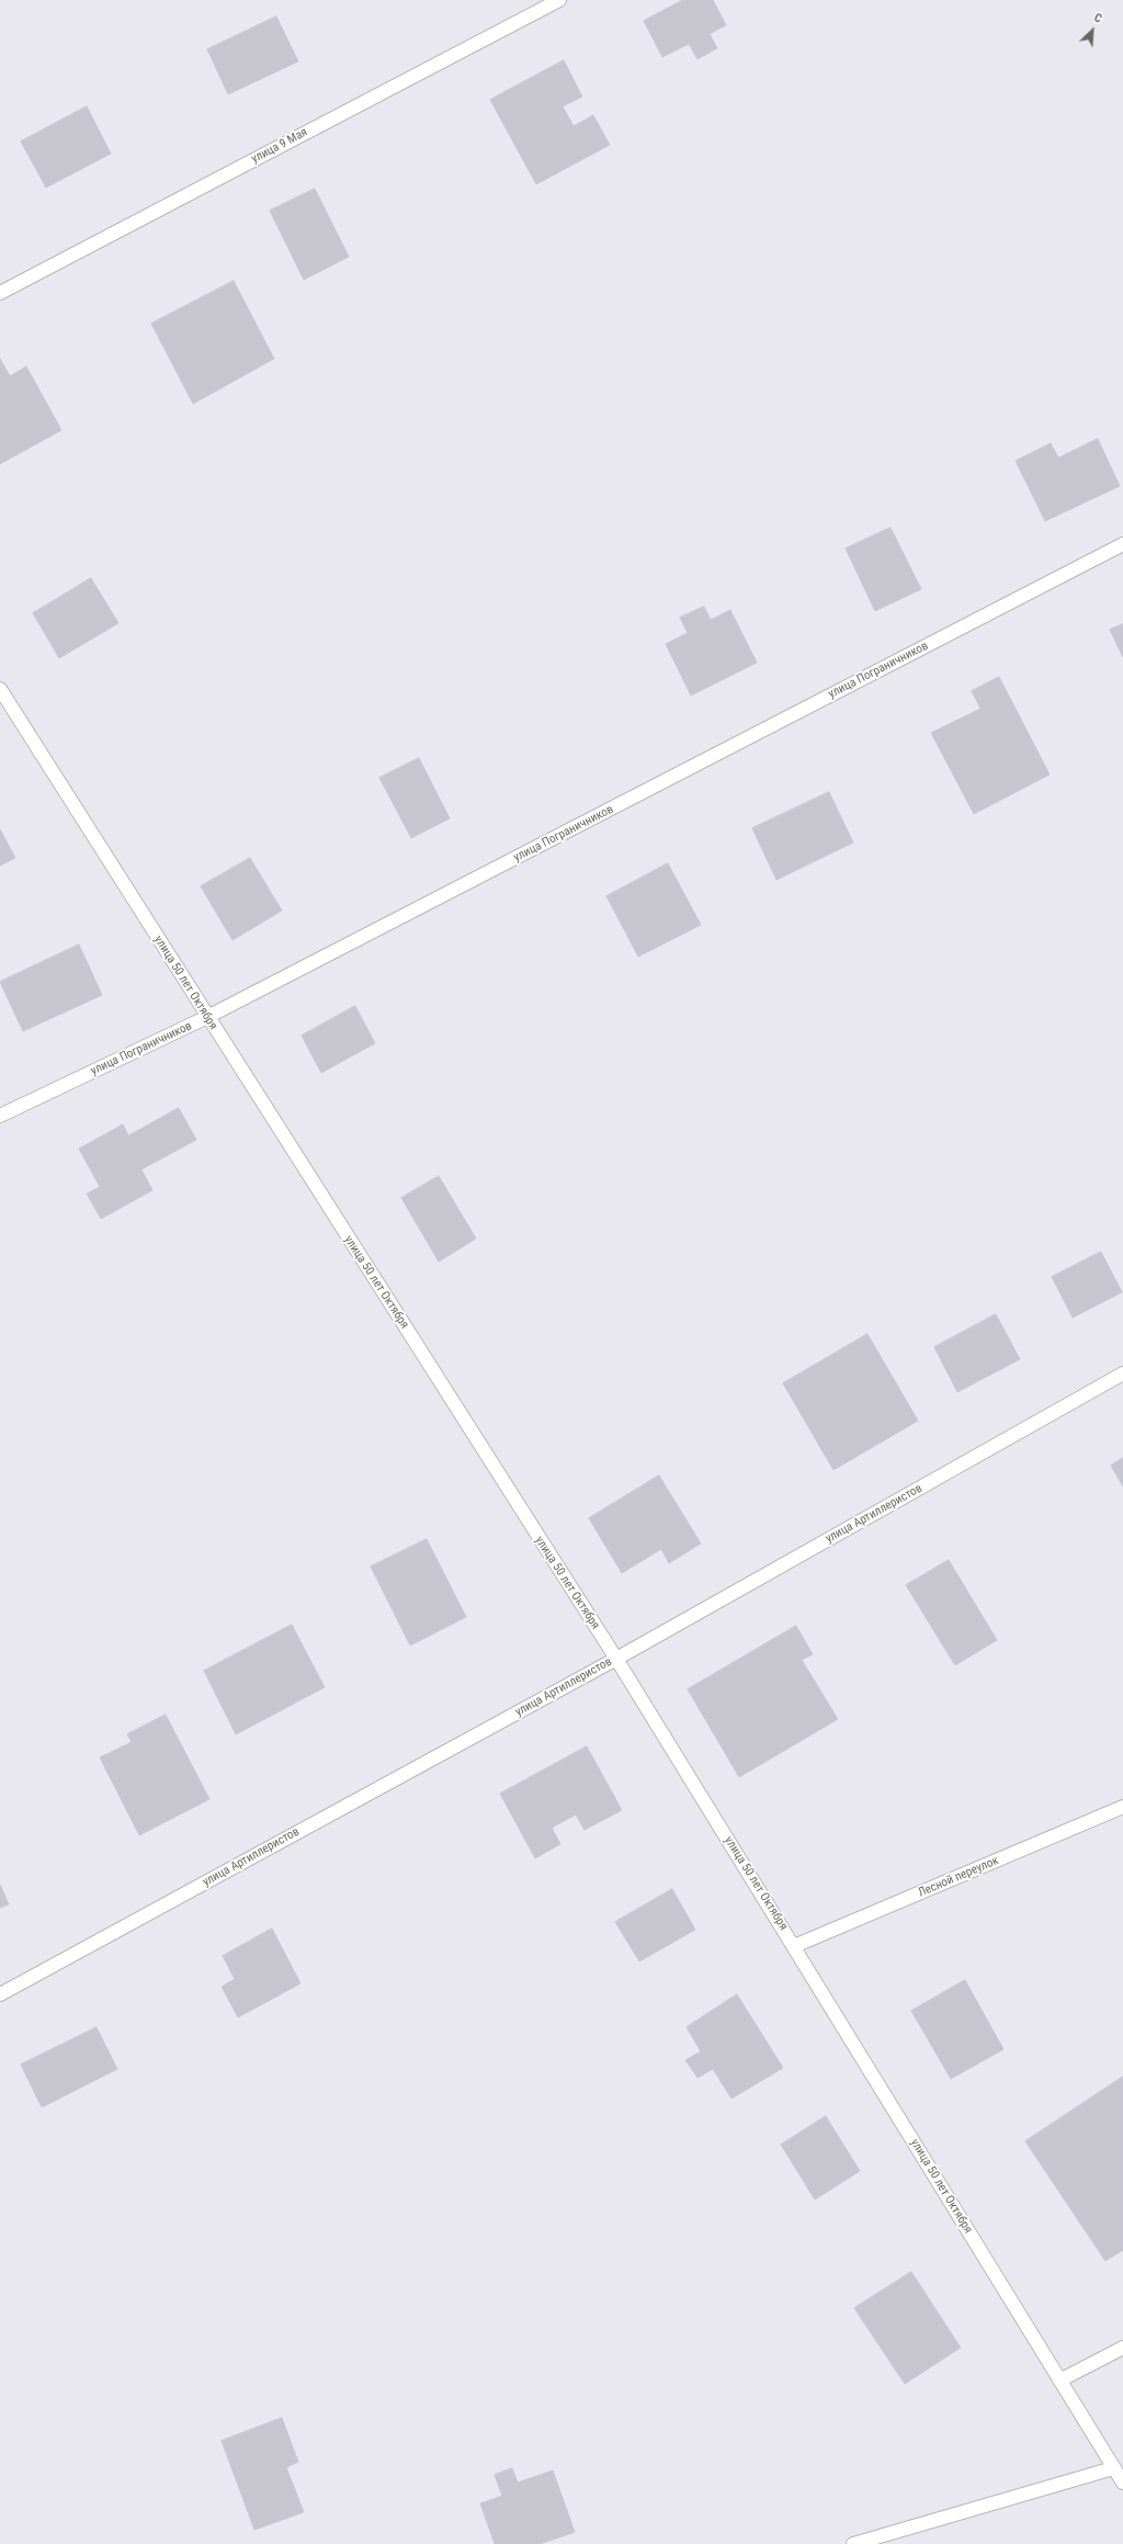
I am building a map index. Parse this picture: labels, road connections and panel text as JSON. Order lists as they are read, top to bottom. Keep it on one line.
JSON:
{"streets":{"street":["улица 9 Мая","улица Пограничников","улица 50 лет Октября","улица Артиллеристов","Лесной переулок"]},"crossings":[["улица Пограничников","улица 50 лет Октября"],["улица 50 лет Октября","улица Артиллеристов"],["улица 50 лет Октября","Лесной переулок"]],"north":"top right"}
